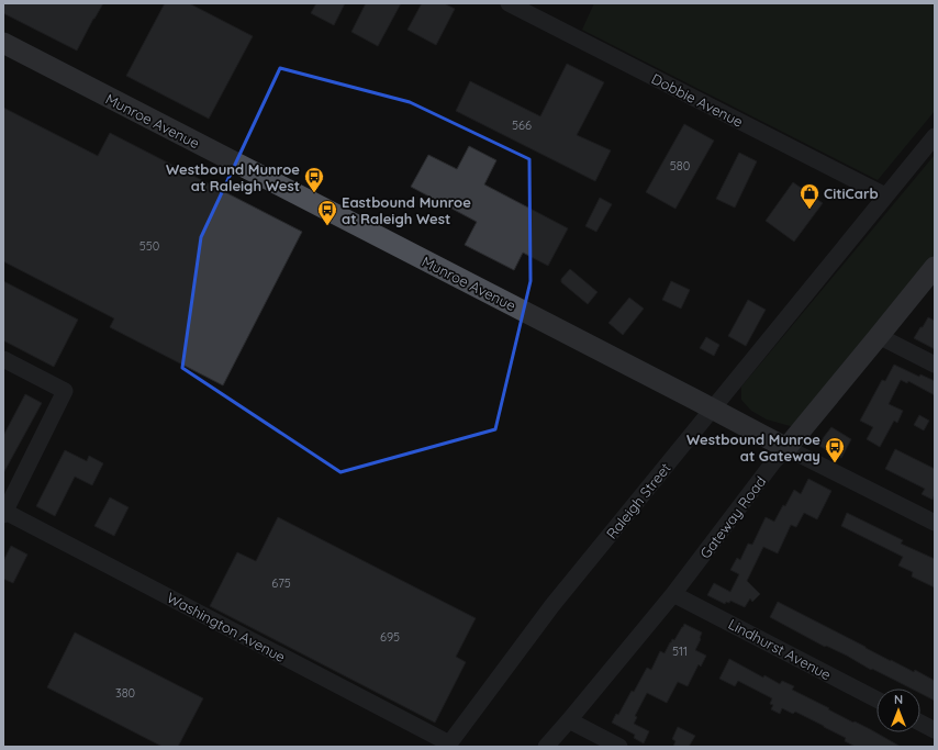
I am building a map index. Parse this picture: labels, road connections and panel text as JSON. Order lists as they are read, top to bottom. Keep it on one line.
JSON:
{"streets":{"main road":["Munroe Avenue","Gateway Road"],"street":["Dobbie Avenue","Raleigh Street","Washington Avenue","Lindhurst Avenue"]},"crossings":[["Dobbie Avenue","Raleigh Street"],["Munroe Avenue","Raleigh Street"],["Munroe Avenue","Gateway Road"],["Raleigh Street","Washington Avenue"],["Gateway Road","Lindhurst Avenue"]],"places":{"bus stop":["Westbound Munroe at Raleigh West","Eastbound Munroe at Raleigh West","Westbound Munroe at Gateway"],"shop":["CitiCarb"]},"house_numbers":["566","580","550","675","695","511","380"],"north":"top"}
